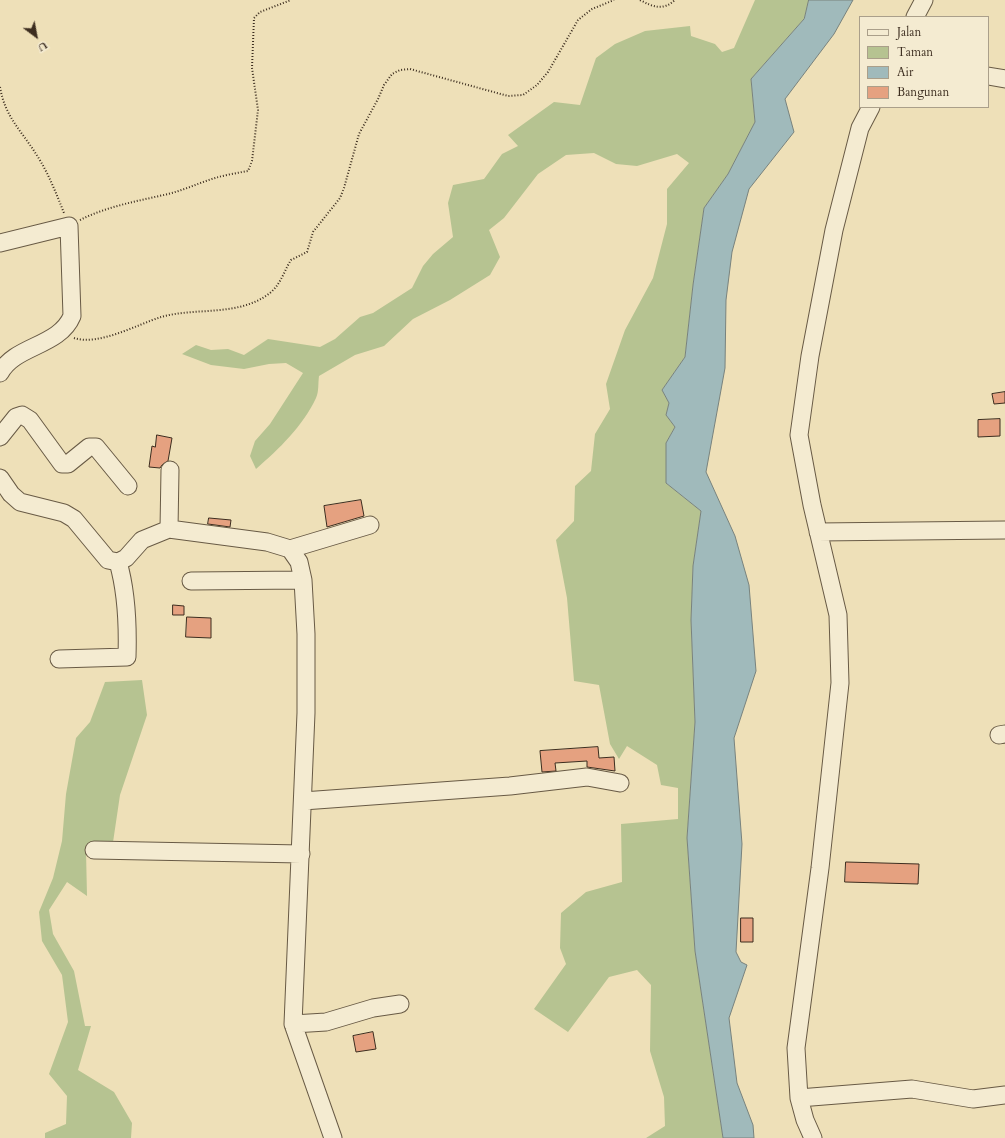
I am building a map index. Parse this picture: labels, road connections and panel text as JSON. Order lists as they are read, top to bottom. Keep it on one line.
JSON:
{"legend":["Jalan","Taman","Air","Bangunan"],"north":"bottom right"}
